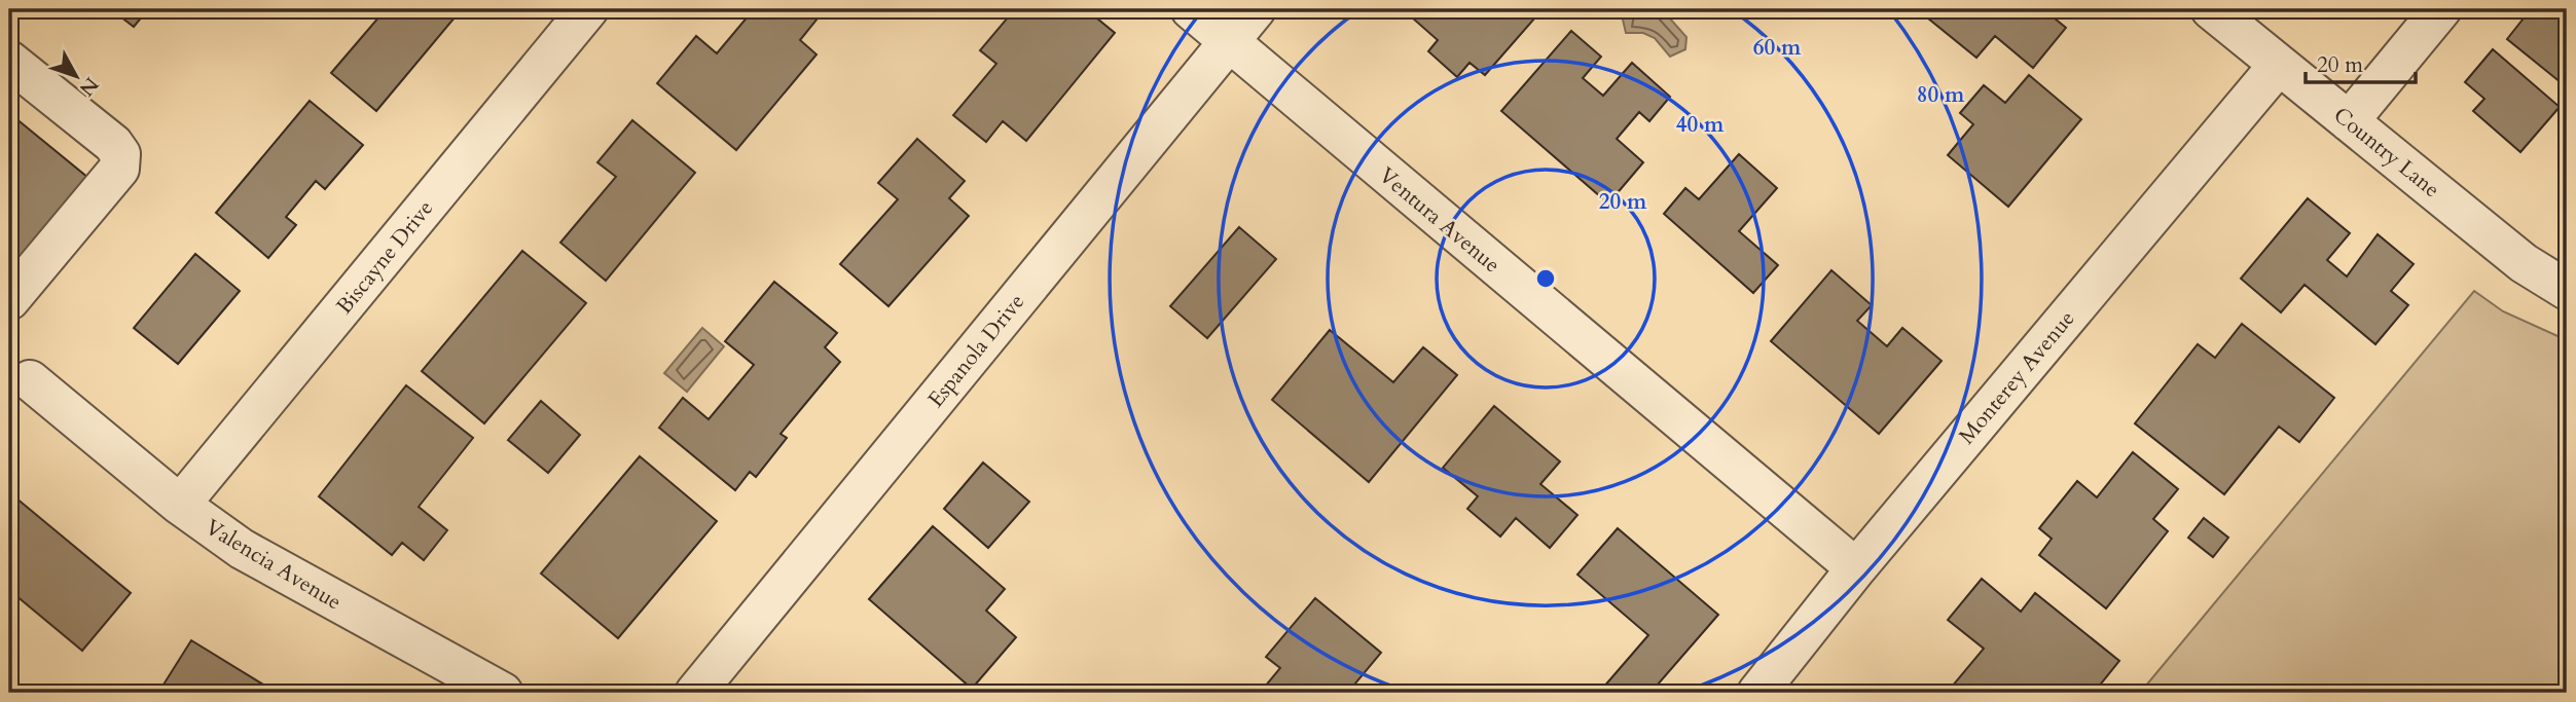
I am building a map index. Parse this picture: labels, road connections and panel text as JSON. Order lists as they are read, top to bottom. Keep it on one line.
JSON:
{"streets":{"street":["Country Lane","Ventura Avenue","Biscayne Drive","Espanola Drive","Monterey Avenue","Valencia Avenue"]},"crossings":[["Country Lane","Monterey Avenue"],["Ventura Avenue","Espanola Drive"],["Ventura Avenue","Monterey Avenue"],["Biscayne Drive","Valencia Avenue"]],"scale_bar":"20 m","north":"bottom right","rings":["60 m","80 m","40 m","20 m"]}
